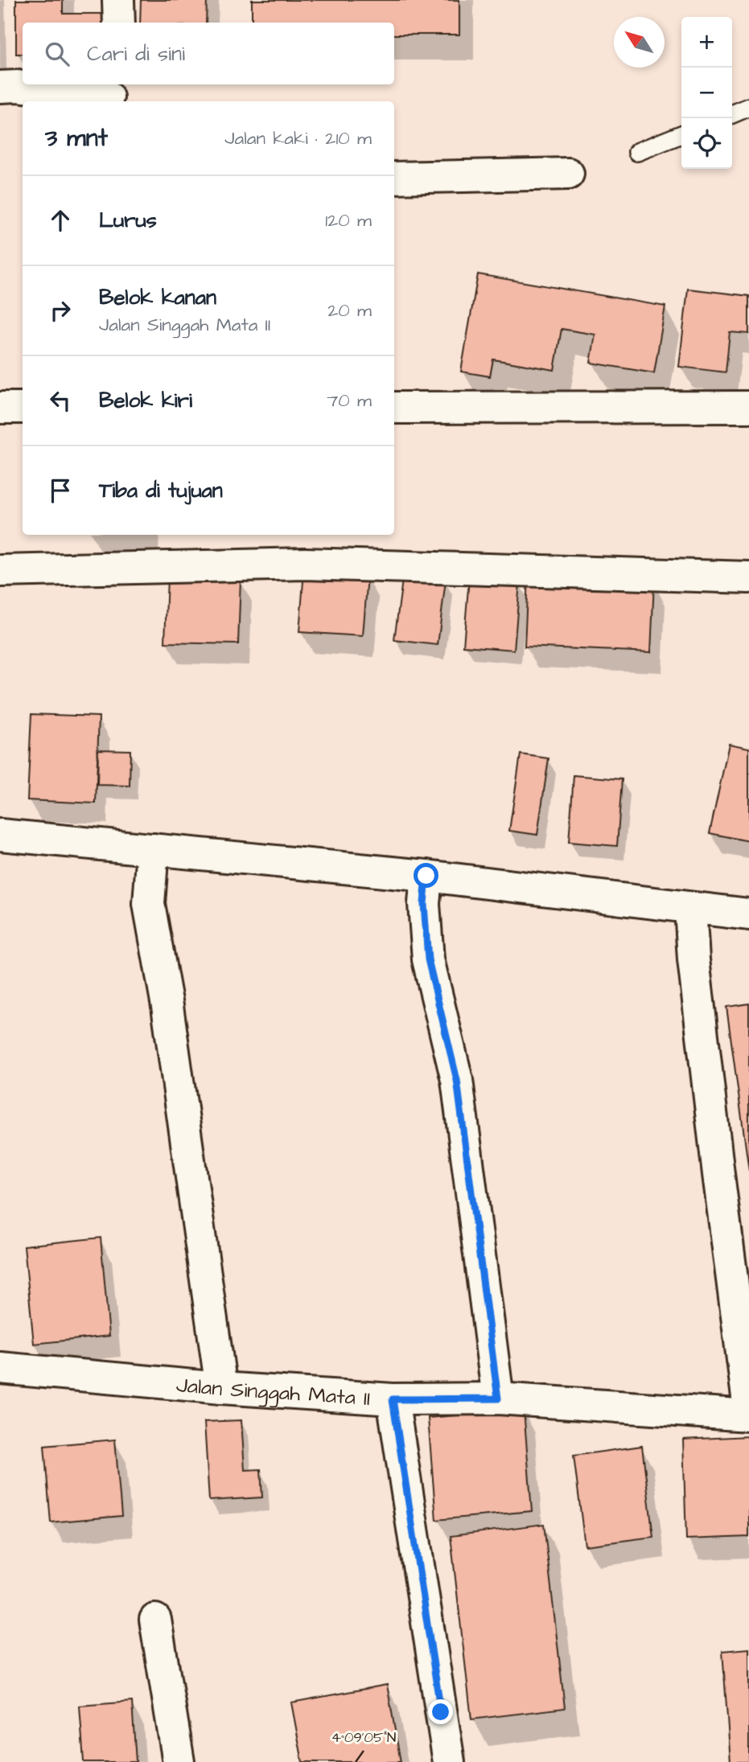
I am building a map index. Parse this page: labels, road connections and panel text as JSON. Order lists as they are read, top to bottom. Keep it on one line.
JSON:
{"streets":{"street":["Jalan Singgah Mata II"]},"north":"top left","page":{"map_buttons":["+","−"],"search":"Cari di sini","heading":["3 mnt","Jalan kaki · 210 m"],"list":[["Lurus","120 m"],["Belok kanan","Jalan Singgah Mata II","20 m"],["Belok kiri","70 m"],"Tiba di tujuan"]},"coordinates":["4°09'05\"N"]}
